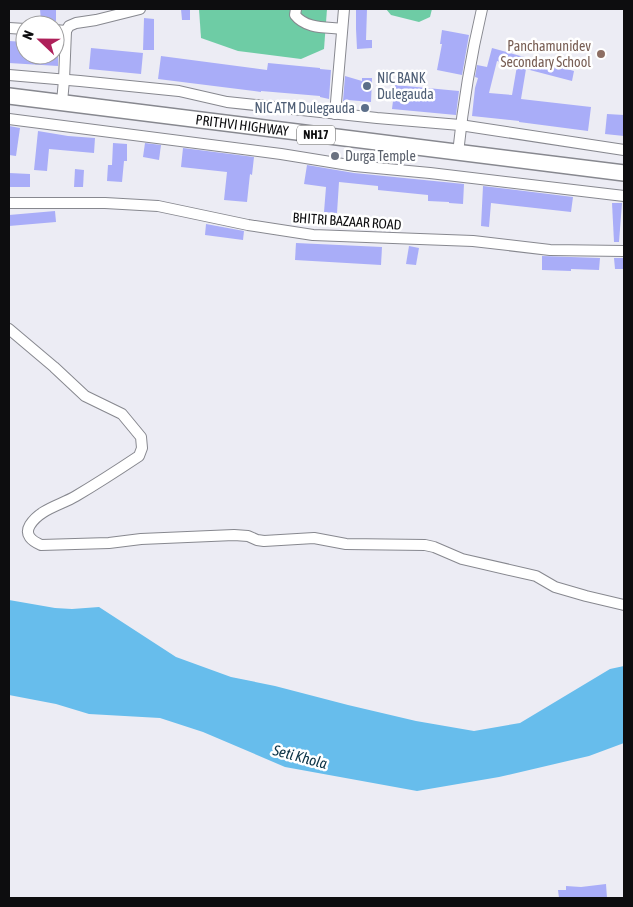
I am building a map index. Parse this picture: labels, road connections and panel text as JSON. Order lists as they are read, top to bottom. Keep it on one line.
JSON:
{"streets":{"highway":["PRITHVI HIGHWAY","NH17"],"street":["BHITRI BAZAAR ROAD"]},"water":["Seti Khola"],"places":["Panchamunidev Secondary School","NIC BANK Dulegauda","NIC ATM Dulegauda","Durga Temple"],"north":"left"}
